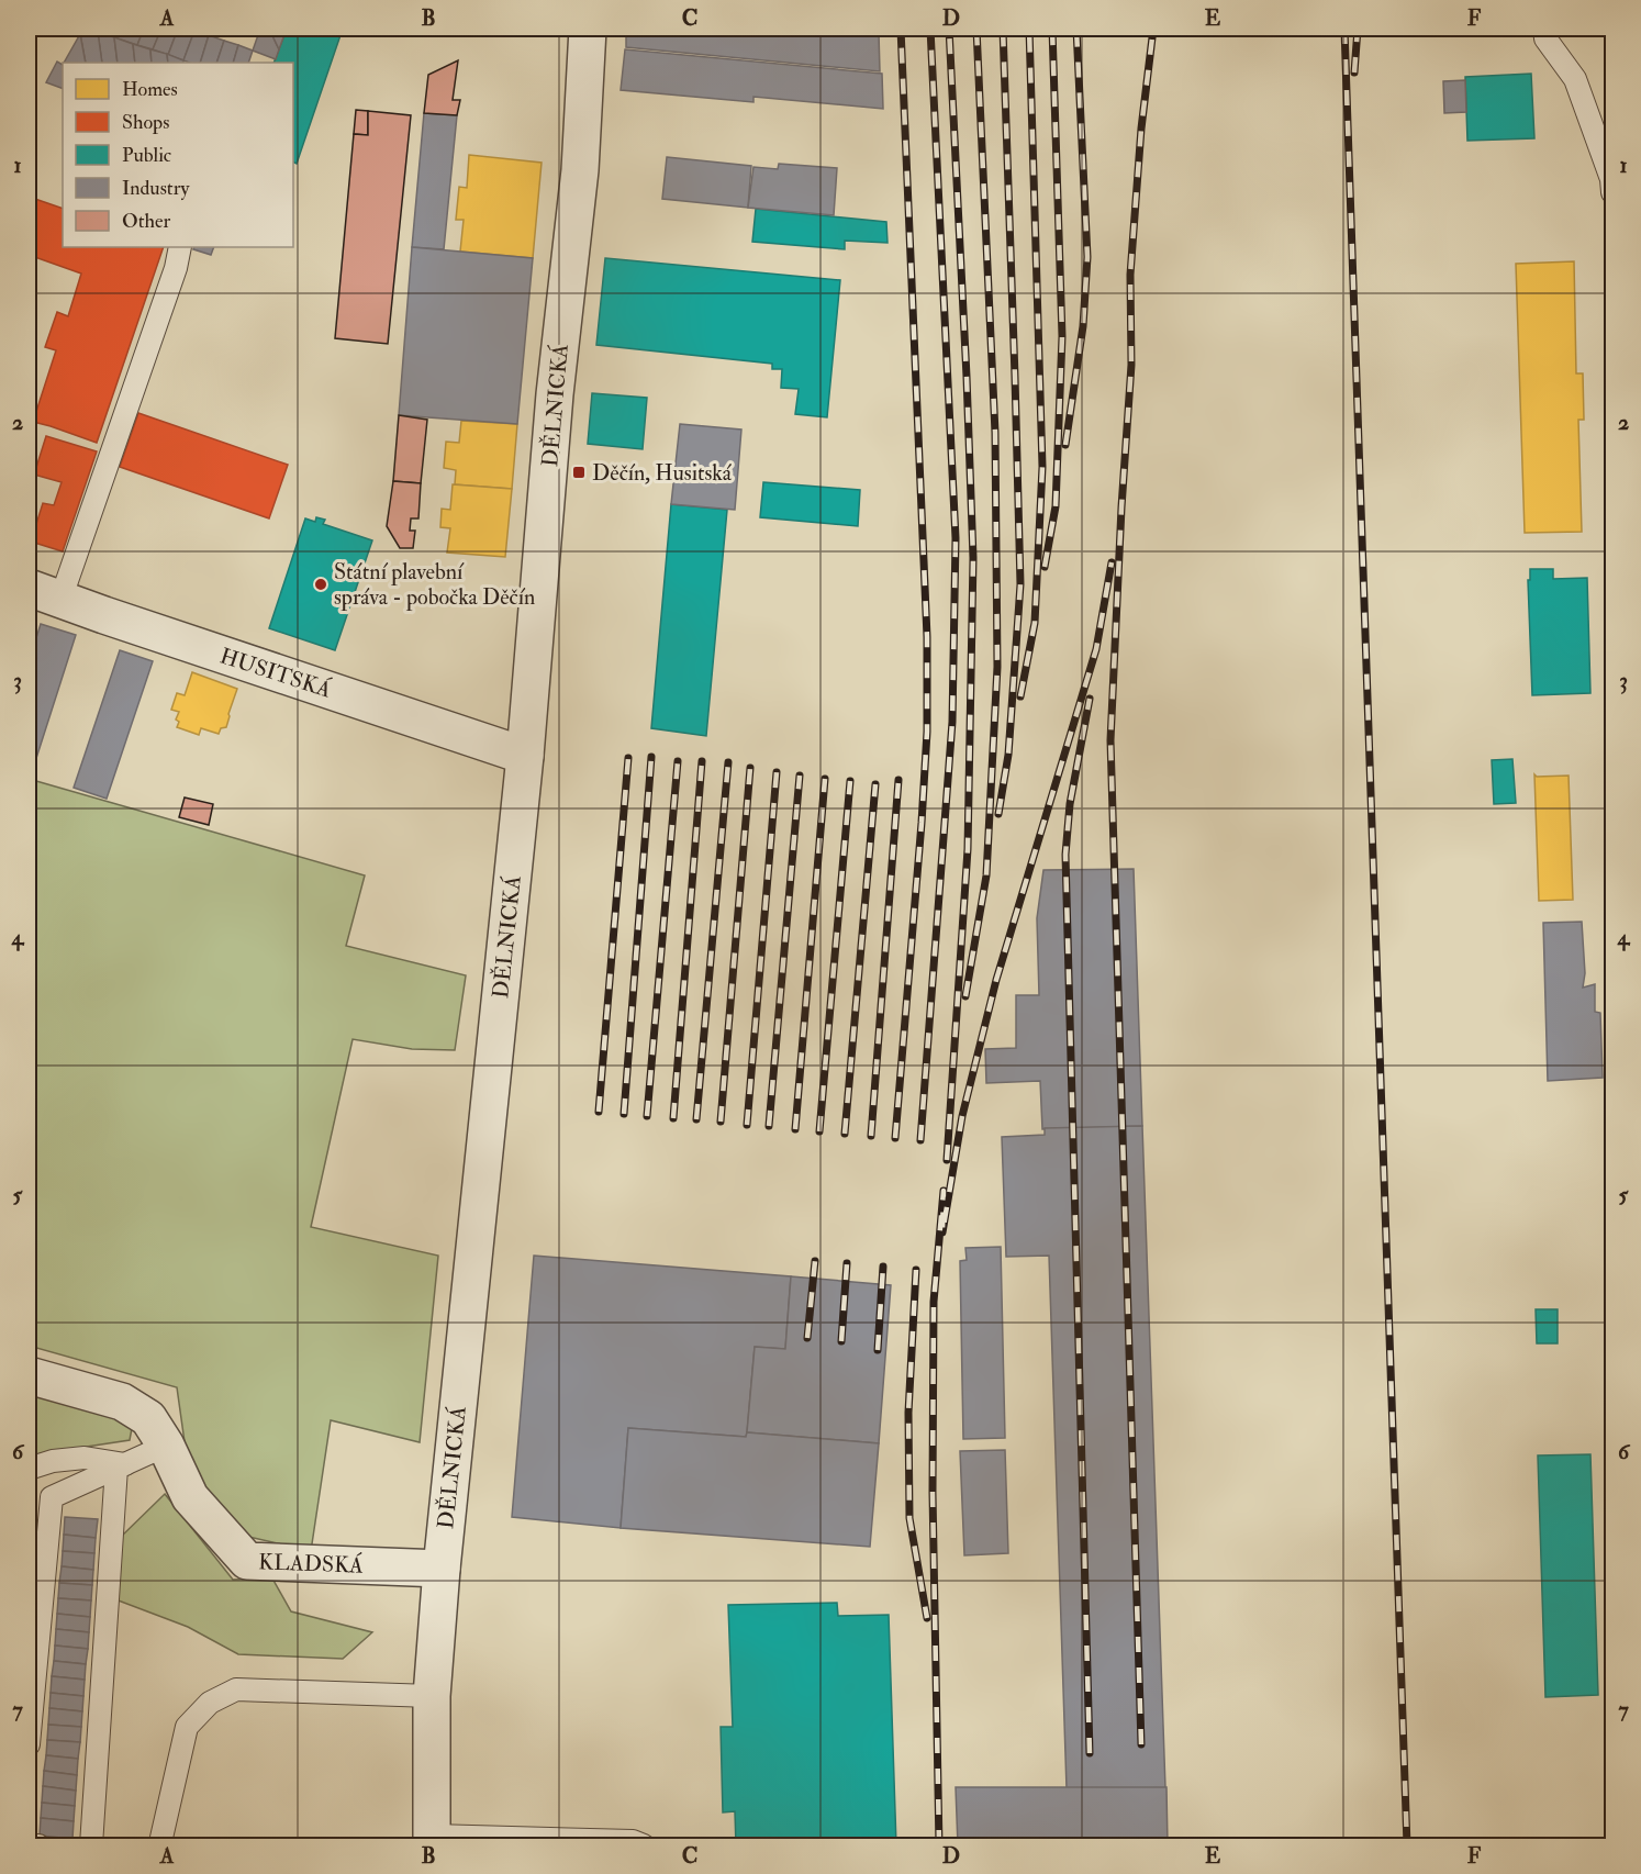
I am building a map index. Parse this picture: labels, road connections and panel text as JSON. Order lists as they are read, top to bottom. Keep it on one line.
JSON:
{"streets":{"street":["DĚLNICKÁ","HUSITSKÁ","KLADSKÁ"]},"crossings":[["DĚLNICKÁ","HUSITSKÁ"],["DĚLNICKÁ","KLADSKÁ"]],"places":{"transit":["Děčín, Husitská"],"other":["Státní plavební správa - pobočka Děčín"]},"legend":["Homes","Shops","Public","Industry","Other"],"grid":{"columns":["A","B","C","D","E","F"],"rows":["1","2","3","4","5","6","7"]}}
